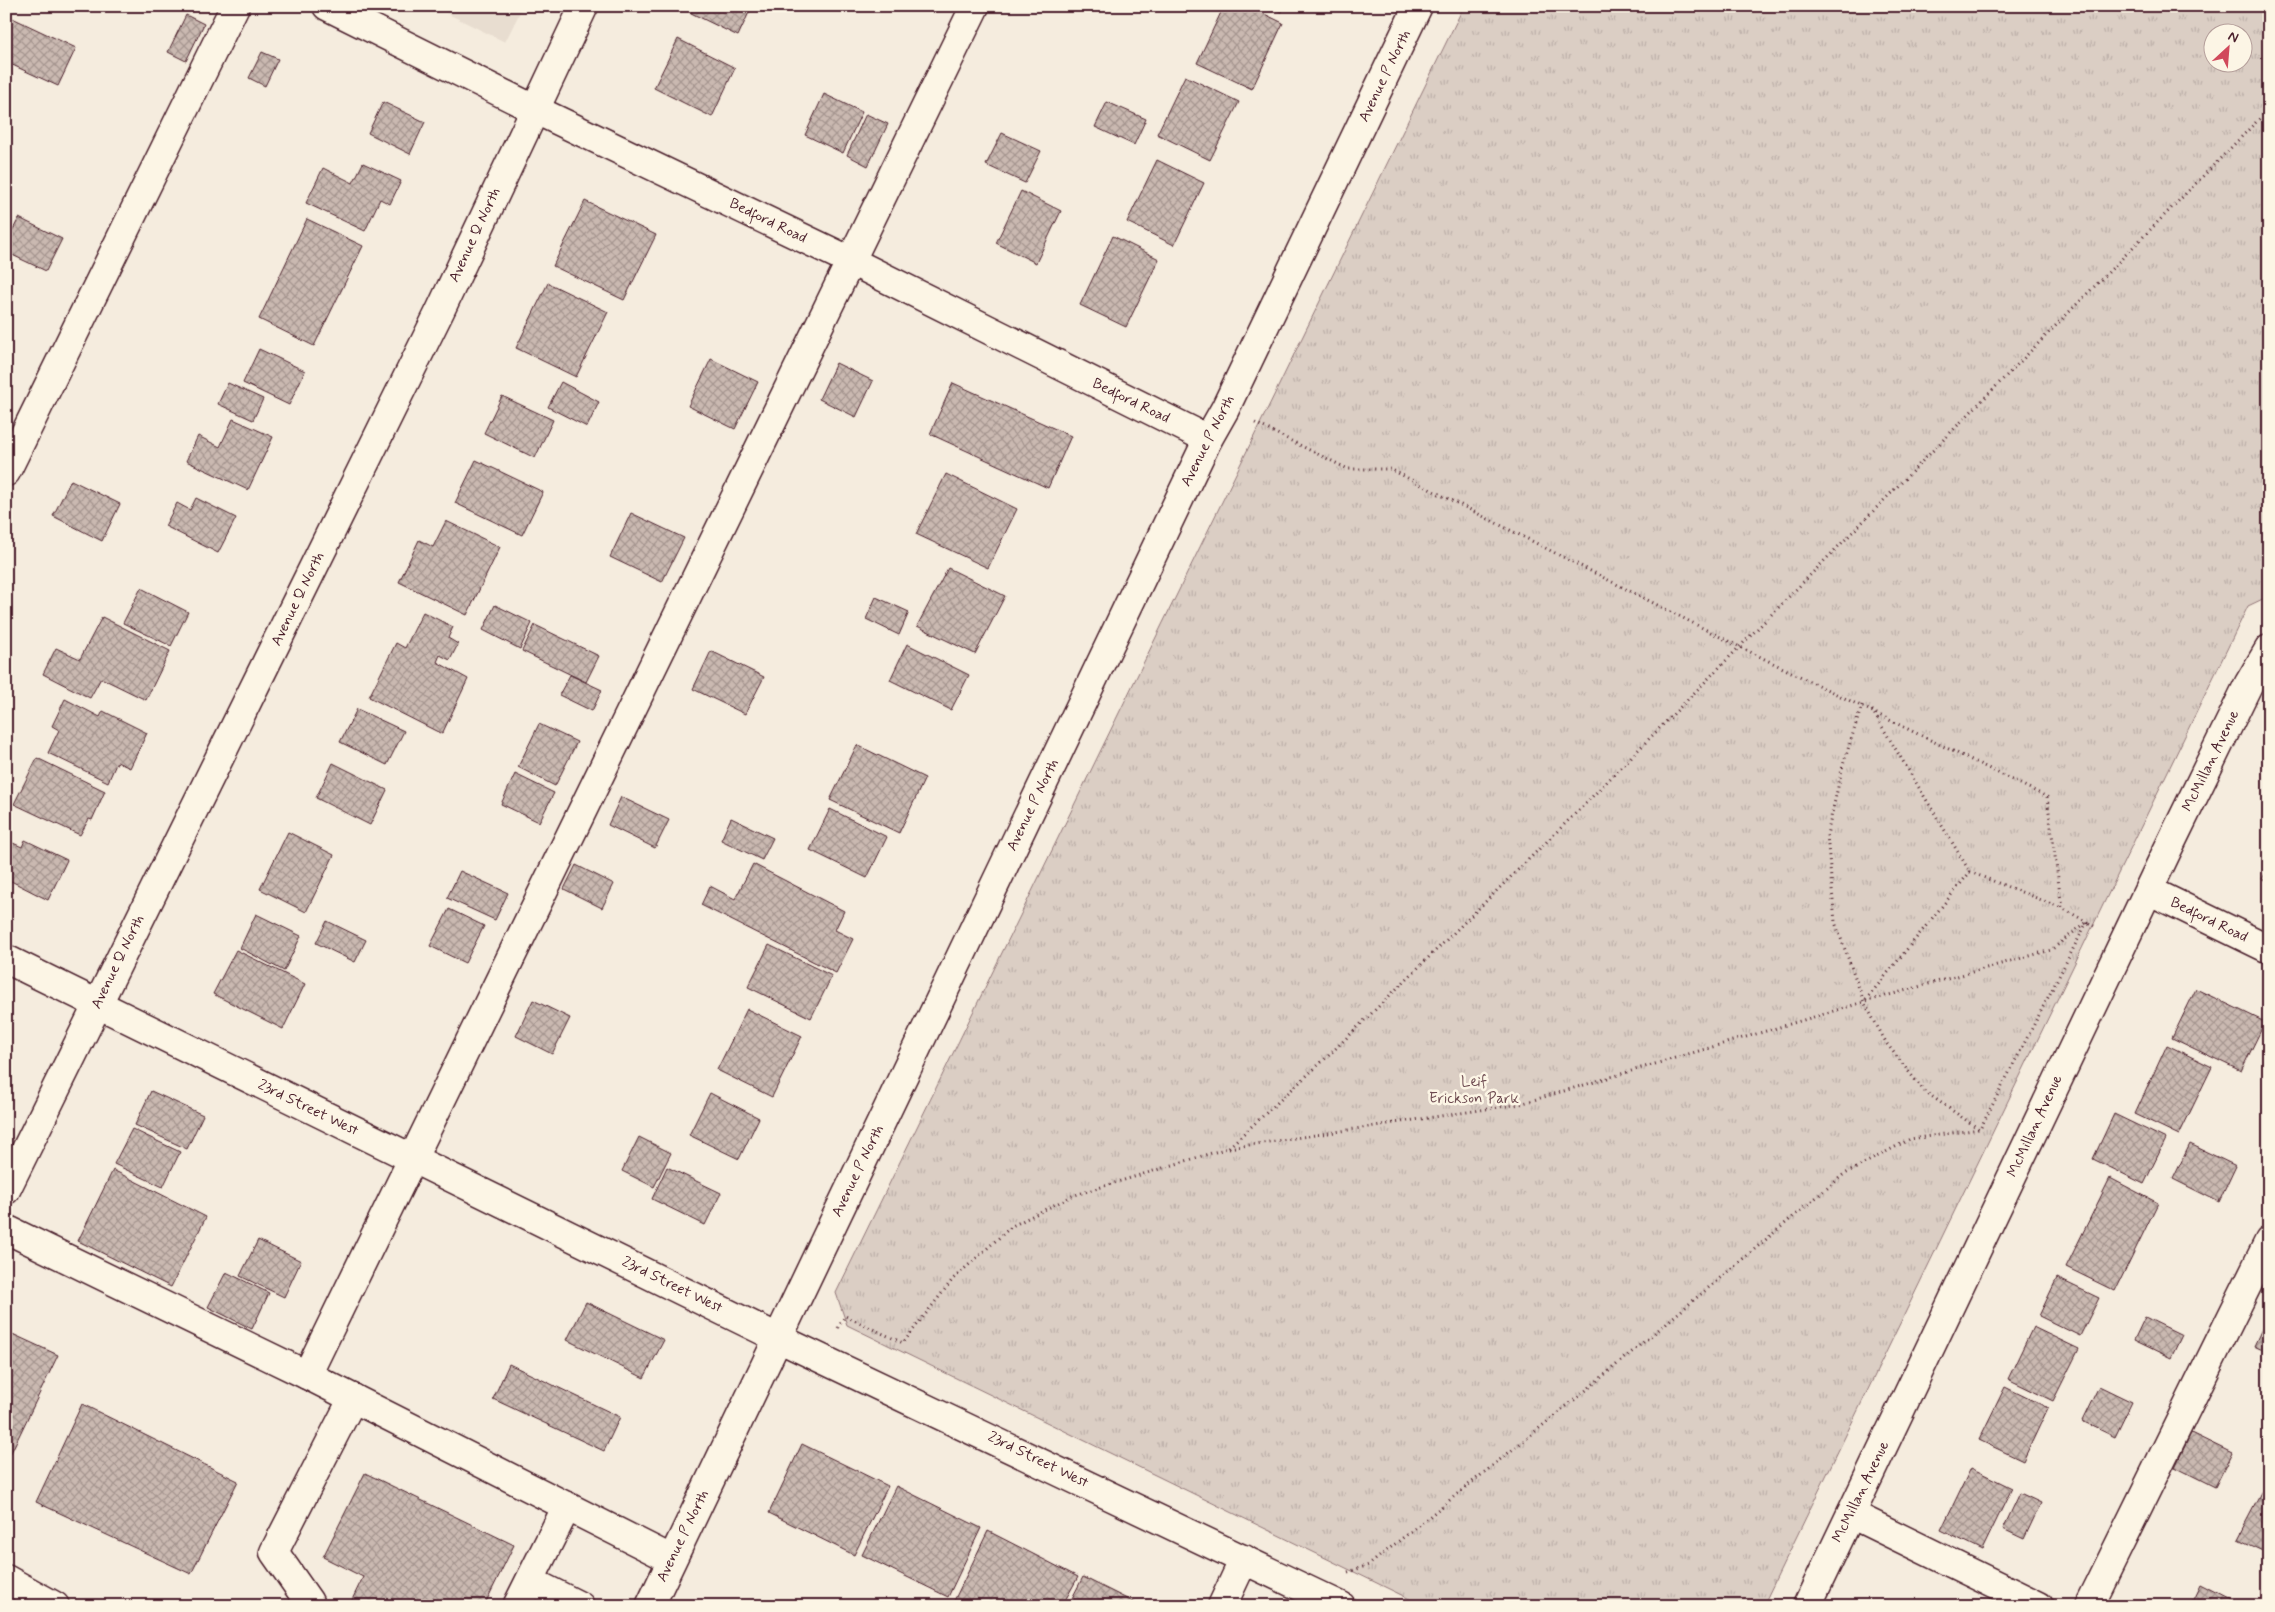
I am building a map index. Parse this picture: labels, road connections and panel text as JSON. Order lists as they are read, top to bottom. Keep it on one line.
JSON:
{"streets":{"street":["Avenue P North","Bedford Road","Avenue Q North","McMillan Avenue","23rd Street West"]},"crossings":[["Avenue P North","Bedford Road"],["Avenue P North","23rd Street West"],["Bedford Road","Avenue Q North"],["Bedford Road","McMillan Avenue"],["Avenue Q North","23rd Street West"]],"parks":["Leif Erickson Park"],"north":"top right"}
